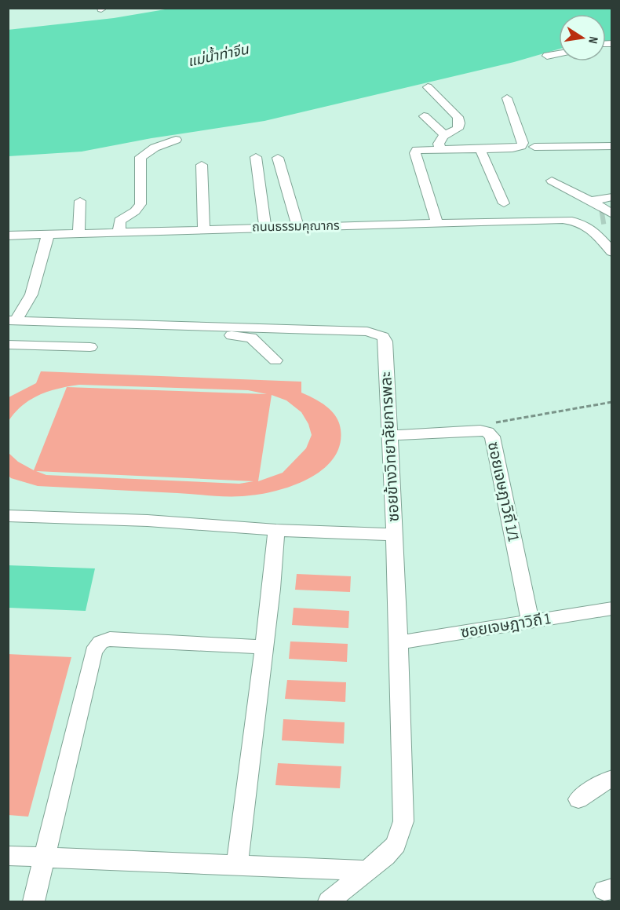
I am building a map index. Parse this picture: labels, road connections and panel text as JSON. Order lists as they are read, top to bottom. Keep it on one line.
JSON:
{"streets":{"street":["ถนนธรรมคุณากร","ซอยข้างวิทยาลัยการพละ","ซอยเจษฎาวิถี 1/1","ซอยเจษฎาวิถี 1"]},"crossings":[["ซอยข้างวิทยาลัยการพละ","ซอยเจษฎาวิถี 1/1"],["ซอยข้างวิทยาลัยการพละ","ซอยเจษฎาวิถี 1"],["ซอยเจษฎาวิถี 1/1","ซอยเจษฎาวิถี 1"]],"water":["แม่น้ำท่าจีน"],"north":"right"}
